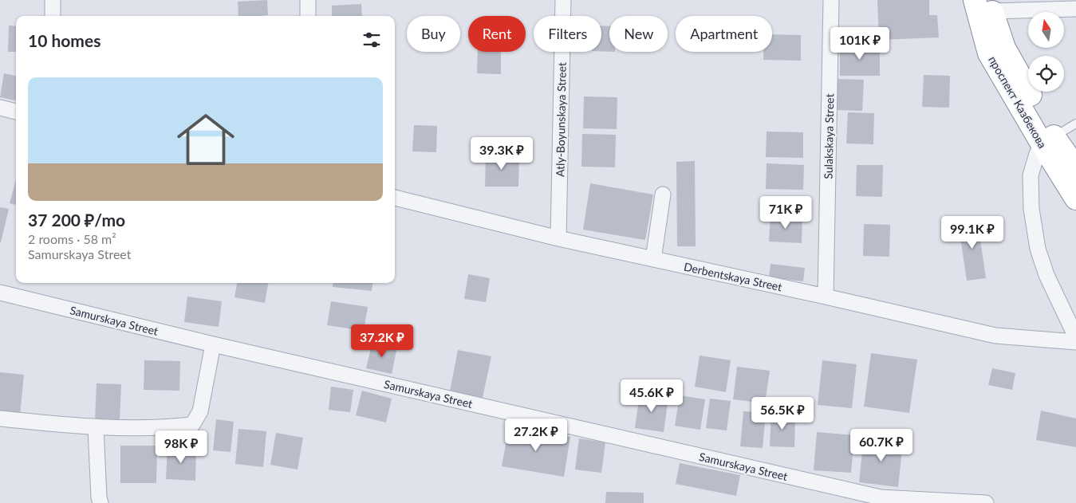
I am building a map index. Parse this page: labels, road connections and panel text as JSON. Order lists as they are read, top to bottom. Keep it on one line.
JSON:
{"streets":{"highway":["проспект Казбекова"],"street":["Atly-Boyunskaya Street","Sulakskaya Street","Derbentskaya Street","Samurskaya Street"]},"crossings":[["Atly-Boyunskaya Street","Derbentskaya Street"],["Sulakskaya Street","Derbentskaya Street"]],"north":"top","page":{"chip":["Buy","Rent","Filters","New","Apartment"],"heading":"10 homes","price":["101K ₽","39.3K ₽","71K ₽","99.1K ₽","37.2K ₽","45.6K ₽","56.5K ₽","27.2K ₽","60.7K ₽","98K ₽"],"list":[{"name":"37 200 ₽/mo","note":"2 rooms · 58 m² · Samurskaya Street"}]}}
